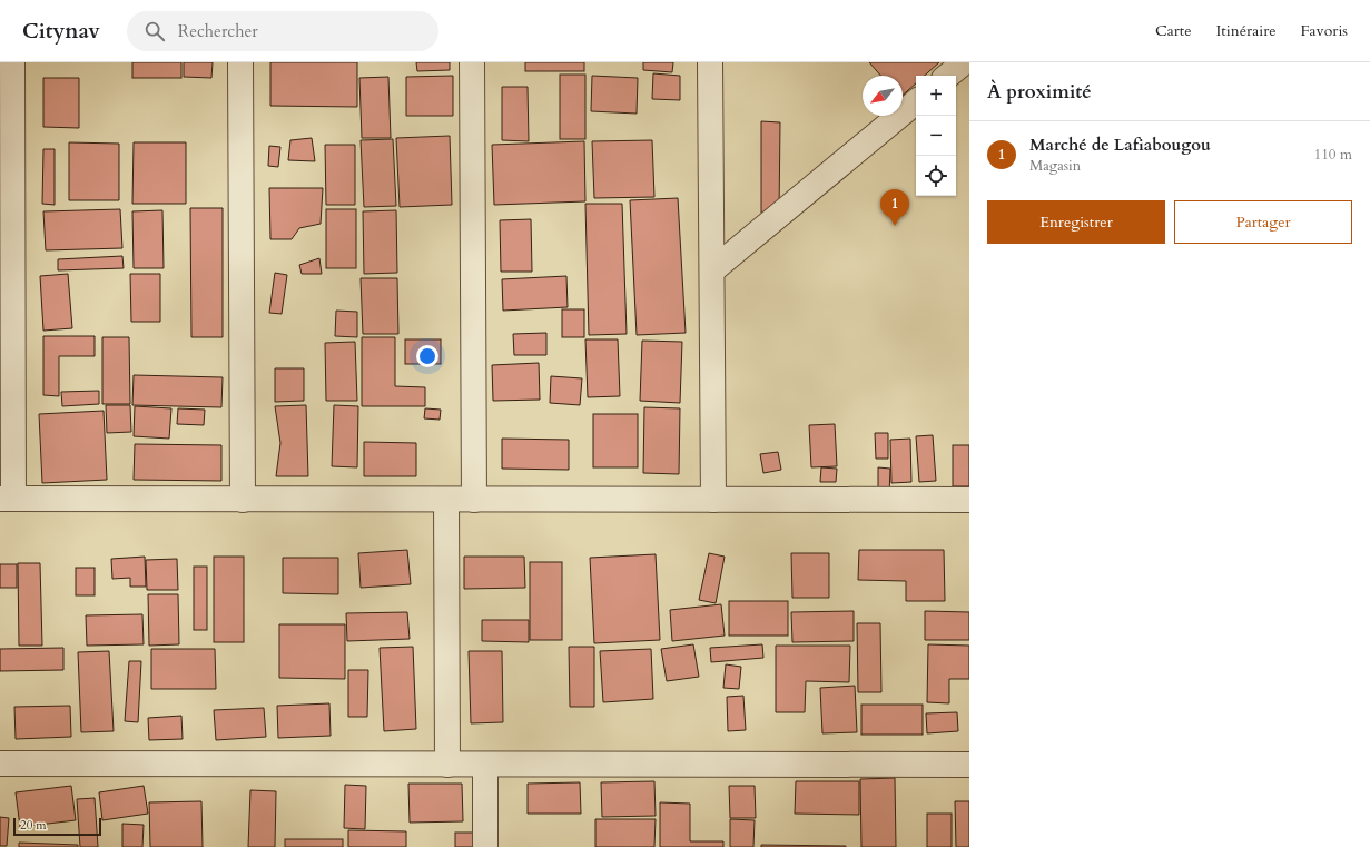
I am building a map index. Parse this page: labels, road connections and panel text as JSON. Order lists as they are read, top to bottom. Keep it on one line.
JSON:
{"scale_bar":"20 m","north":"bottom left","page":{"header":"Citynav","search":"Rechercher","nav":["Carte","Itinéraire","Favoris"],"heading":"À proximité","map_buttons":["+","−"],"list":[{"mark":"1","name":"Marché de Lafiabougou","note":"Magasin","value":"110 m"}],"buttons":["Enregistrer","Partager"],"pins":"1","scale":"20 m"}}
